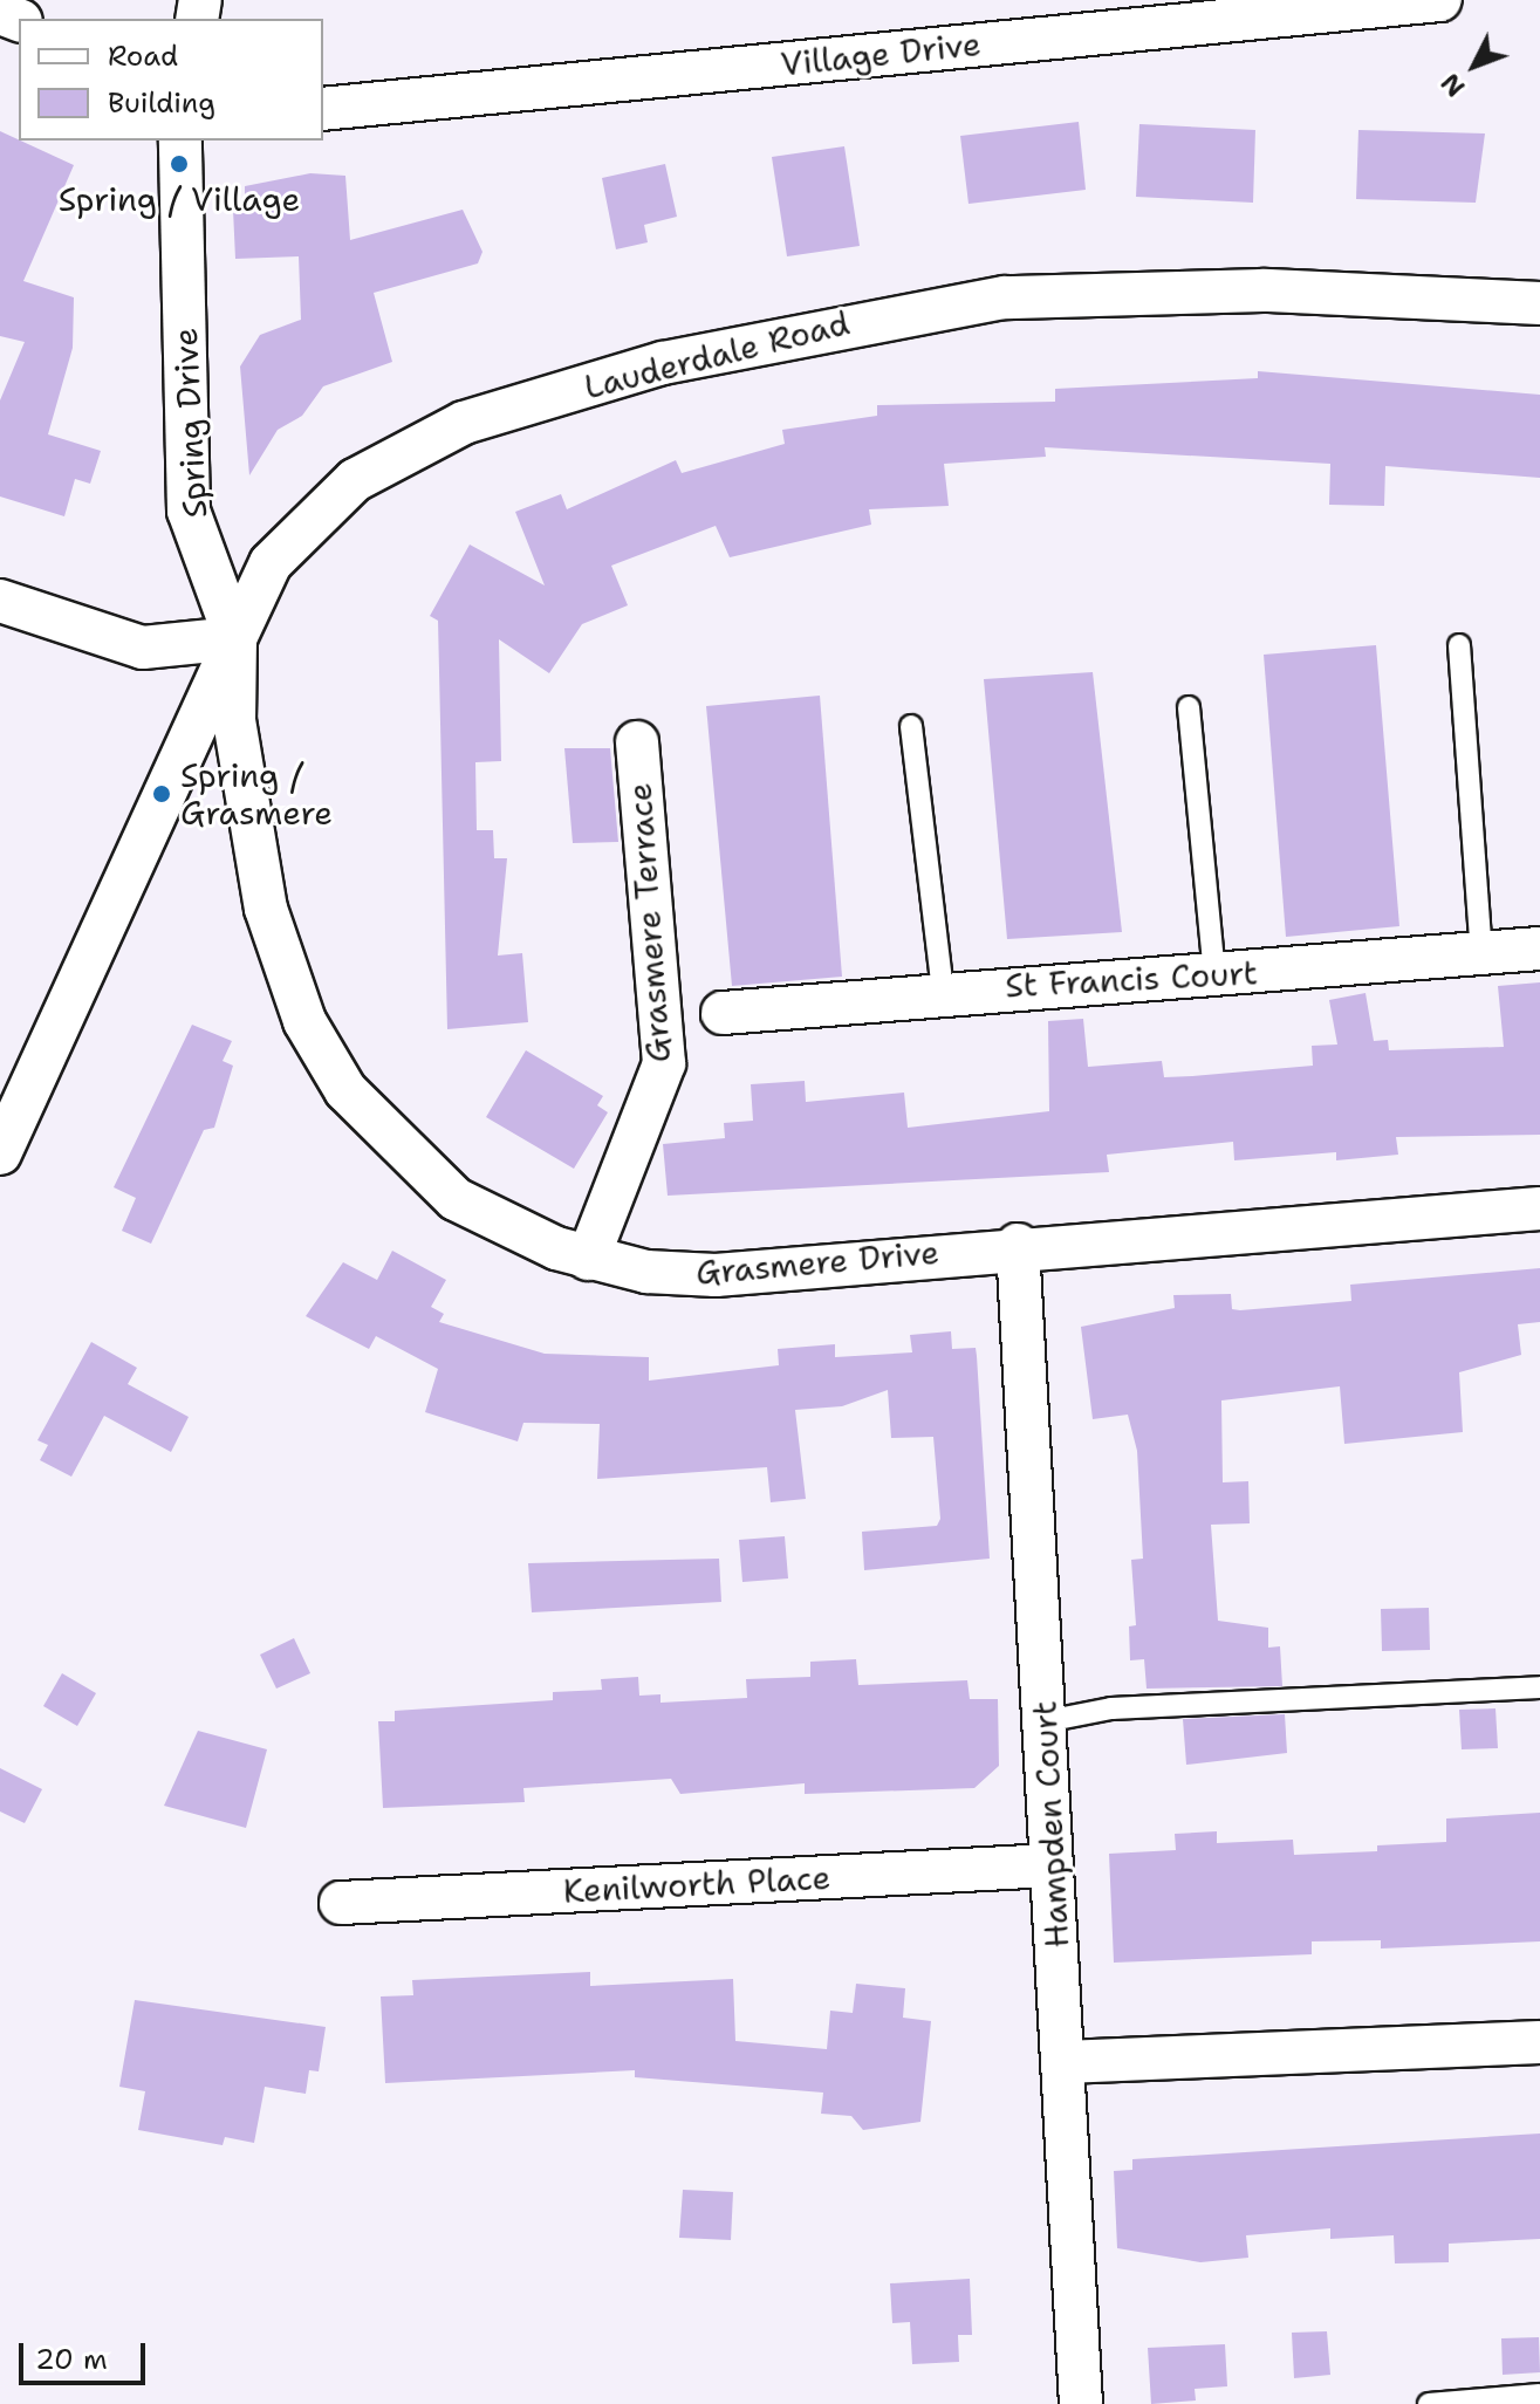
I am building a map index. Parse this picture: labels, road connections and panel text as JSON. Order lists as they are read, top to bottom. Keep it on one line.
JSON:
{"streets":{"street":["Village Drive","Lauderdale Road","Spring Drive","Grasmere Terrace","St Francis Court","Grasmere Drive","Hampden Court","Kenilworth Place"]},"crossings":[["Lauderdale Road","Spring Drive"],["Lauderdale Road","Grasmere Drive"],["Spring Drive","Grasmere Drive"],["Grasmere Terrace","Grasmere Drive"],["Grasmere Drive","Hampden Court"],["Hampden Court","Kenilworth Place"]],"places":["Spring / Village","Spring / Grasmere"],"legend":["Road","Building"],"scale_bar":"20 m","north":"bottom left"}
